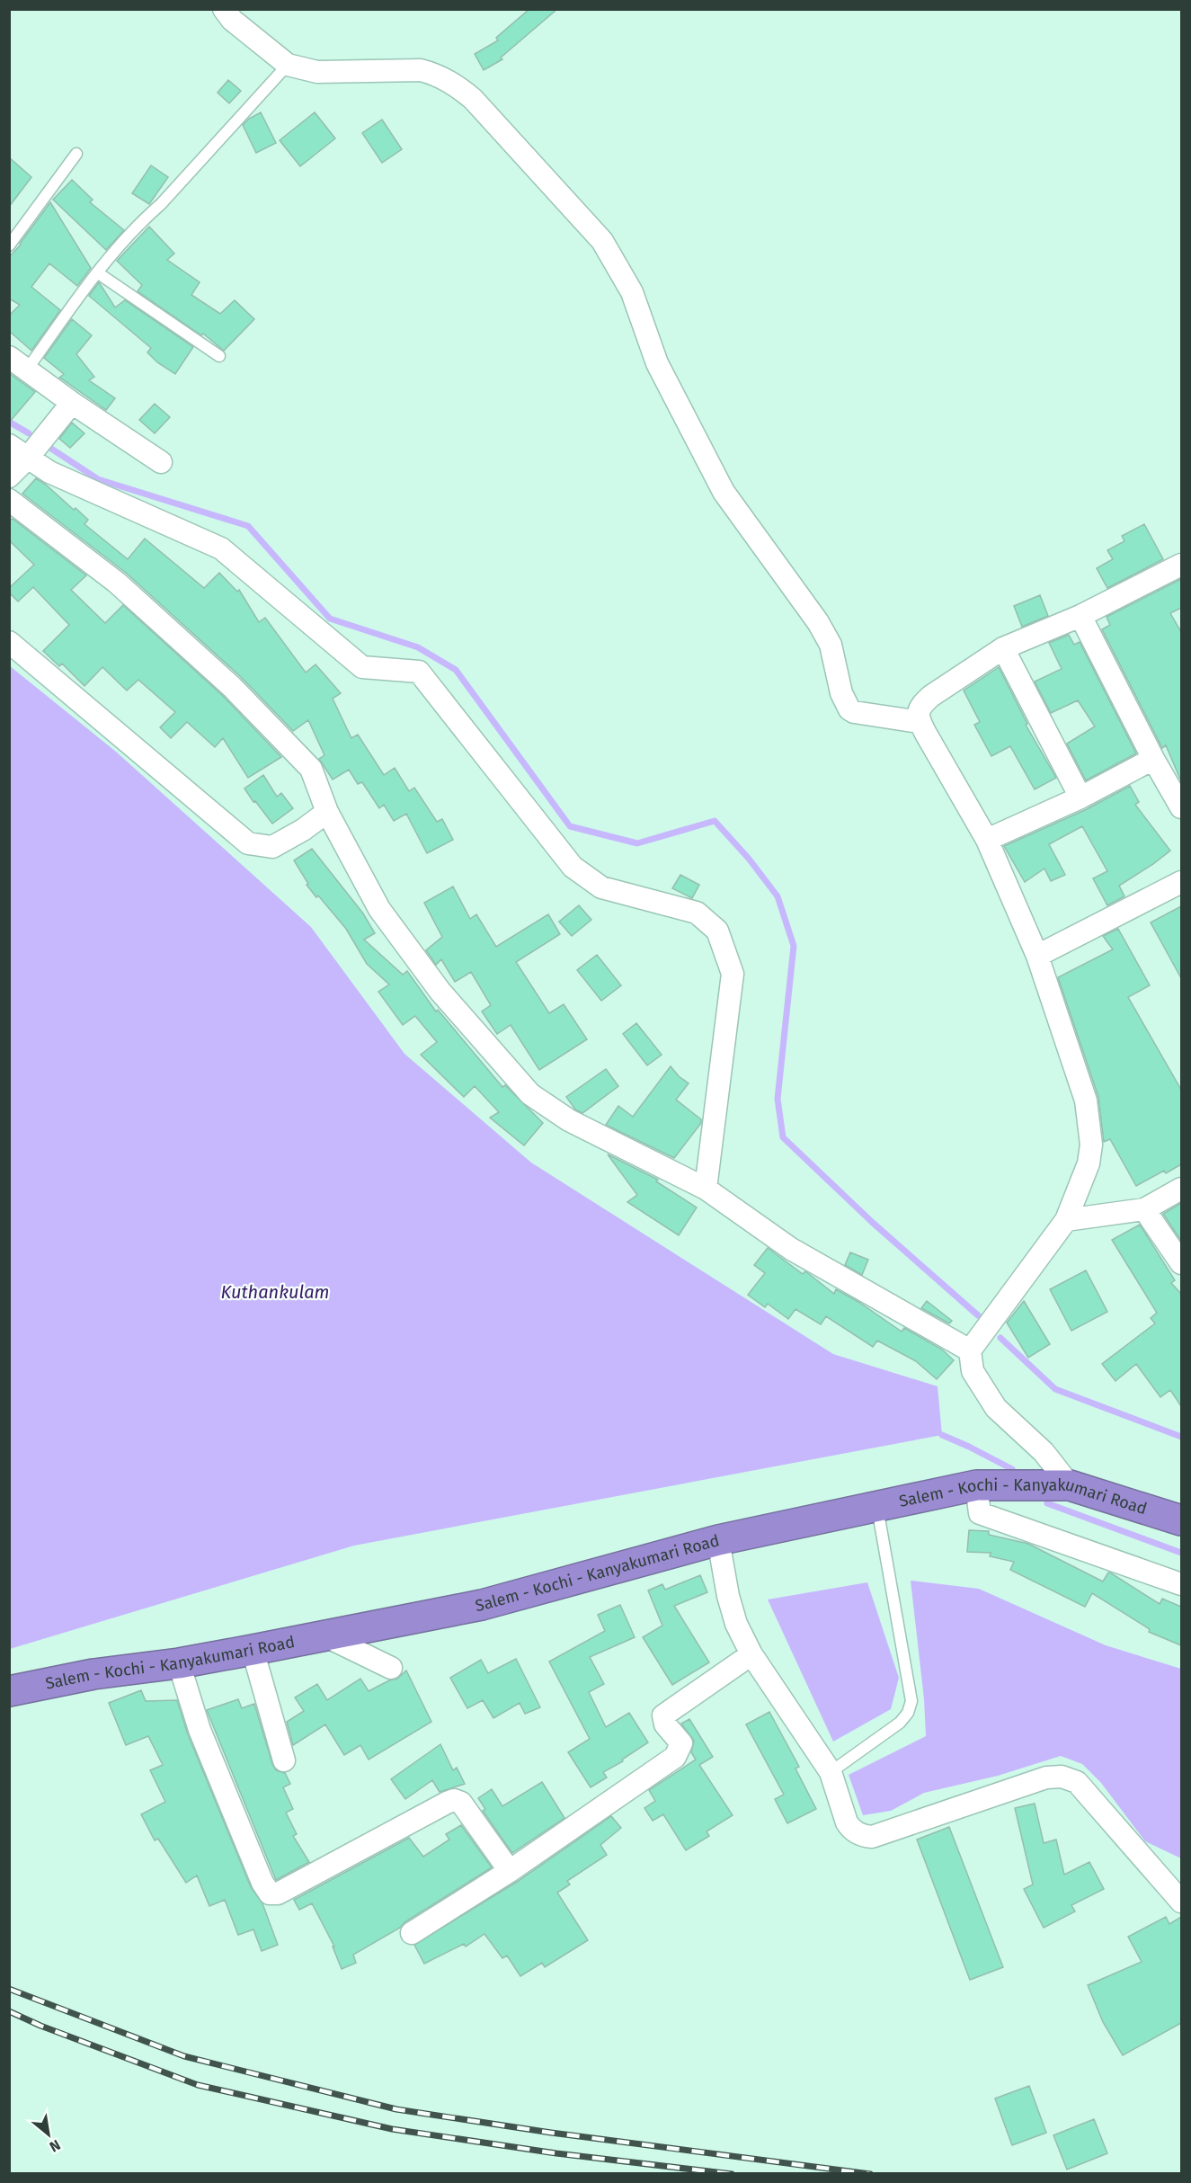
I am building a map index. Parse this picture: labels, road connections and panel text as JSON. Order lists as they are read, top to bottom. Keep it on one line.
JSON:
{"streets":{"highway":["Salem - Kochi - Kanyakumari Road"]},"water":["Kuthankulam"],"north":"bottom right"}
